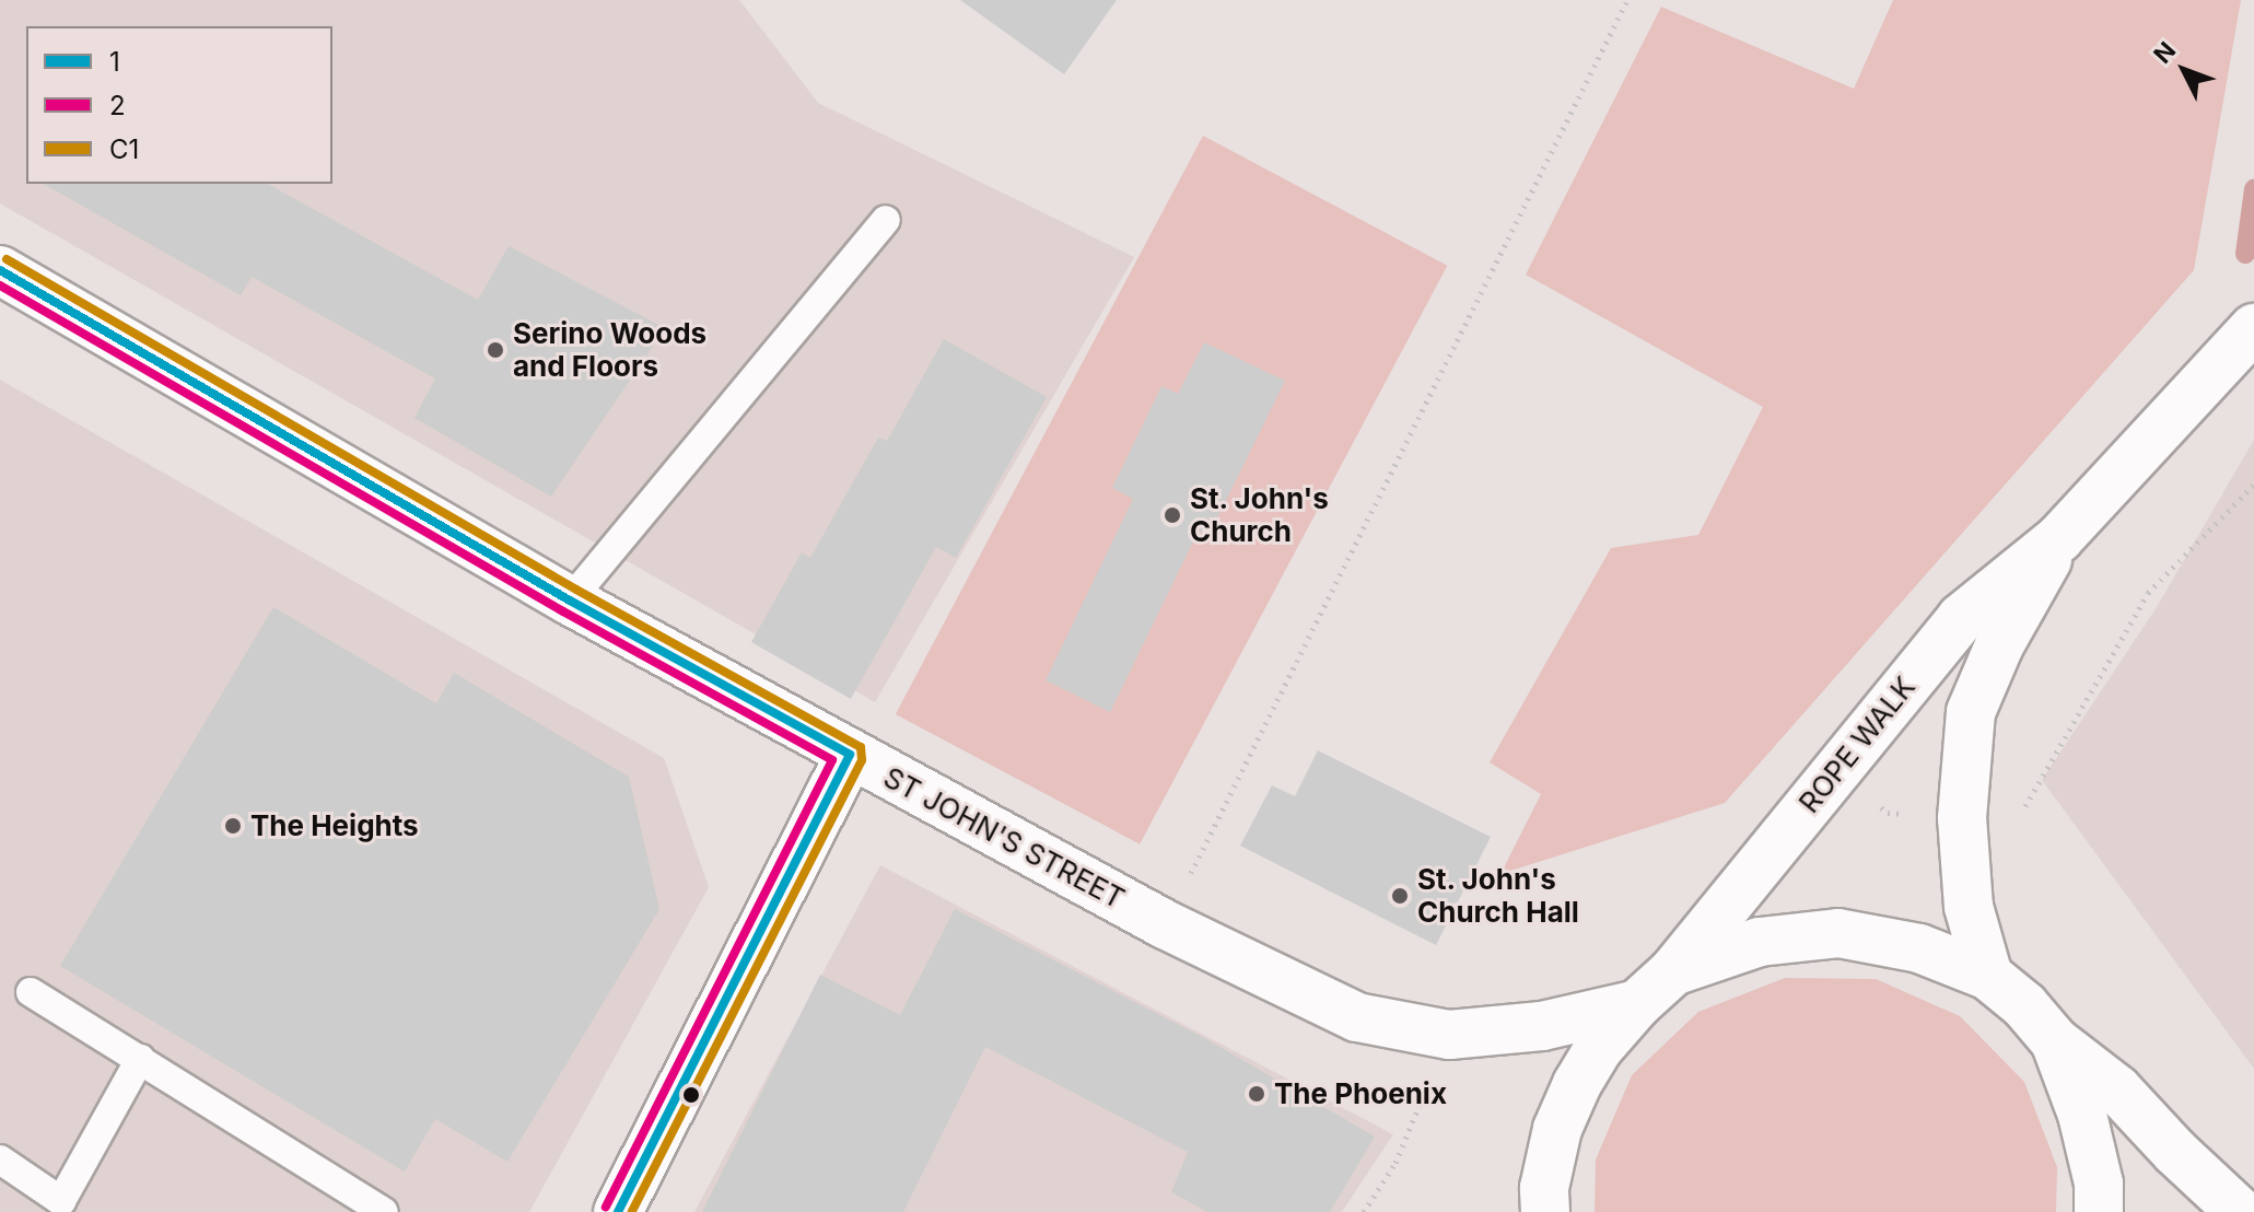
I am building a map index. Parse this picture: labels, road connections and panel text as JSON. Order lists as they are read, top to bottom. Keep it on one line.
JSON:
{"streets":{"main road":["ROPE WALK","ST JOHN'S STREET"]},"crossings":[["ROPE WALK","ST JOHN'S STREET"]],"places":["Serino Woods and Floors","St. John's Church","The Heights","St. John's Church Hall","The Phoenix"],"lines":["transit line C1","transit line 1","transit line 2"],"legend":["1","2","C1"],"north":"top left"}
